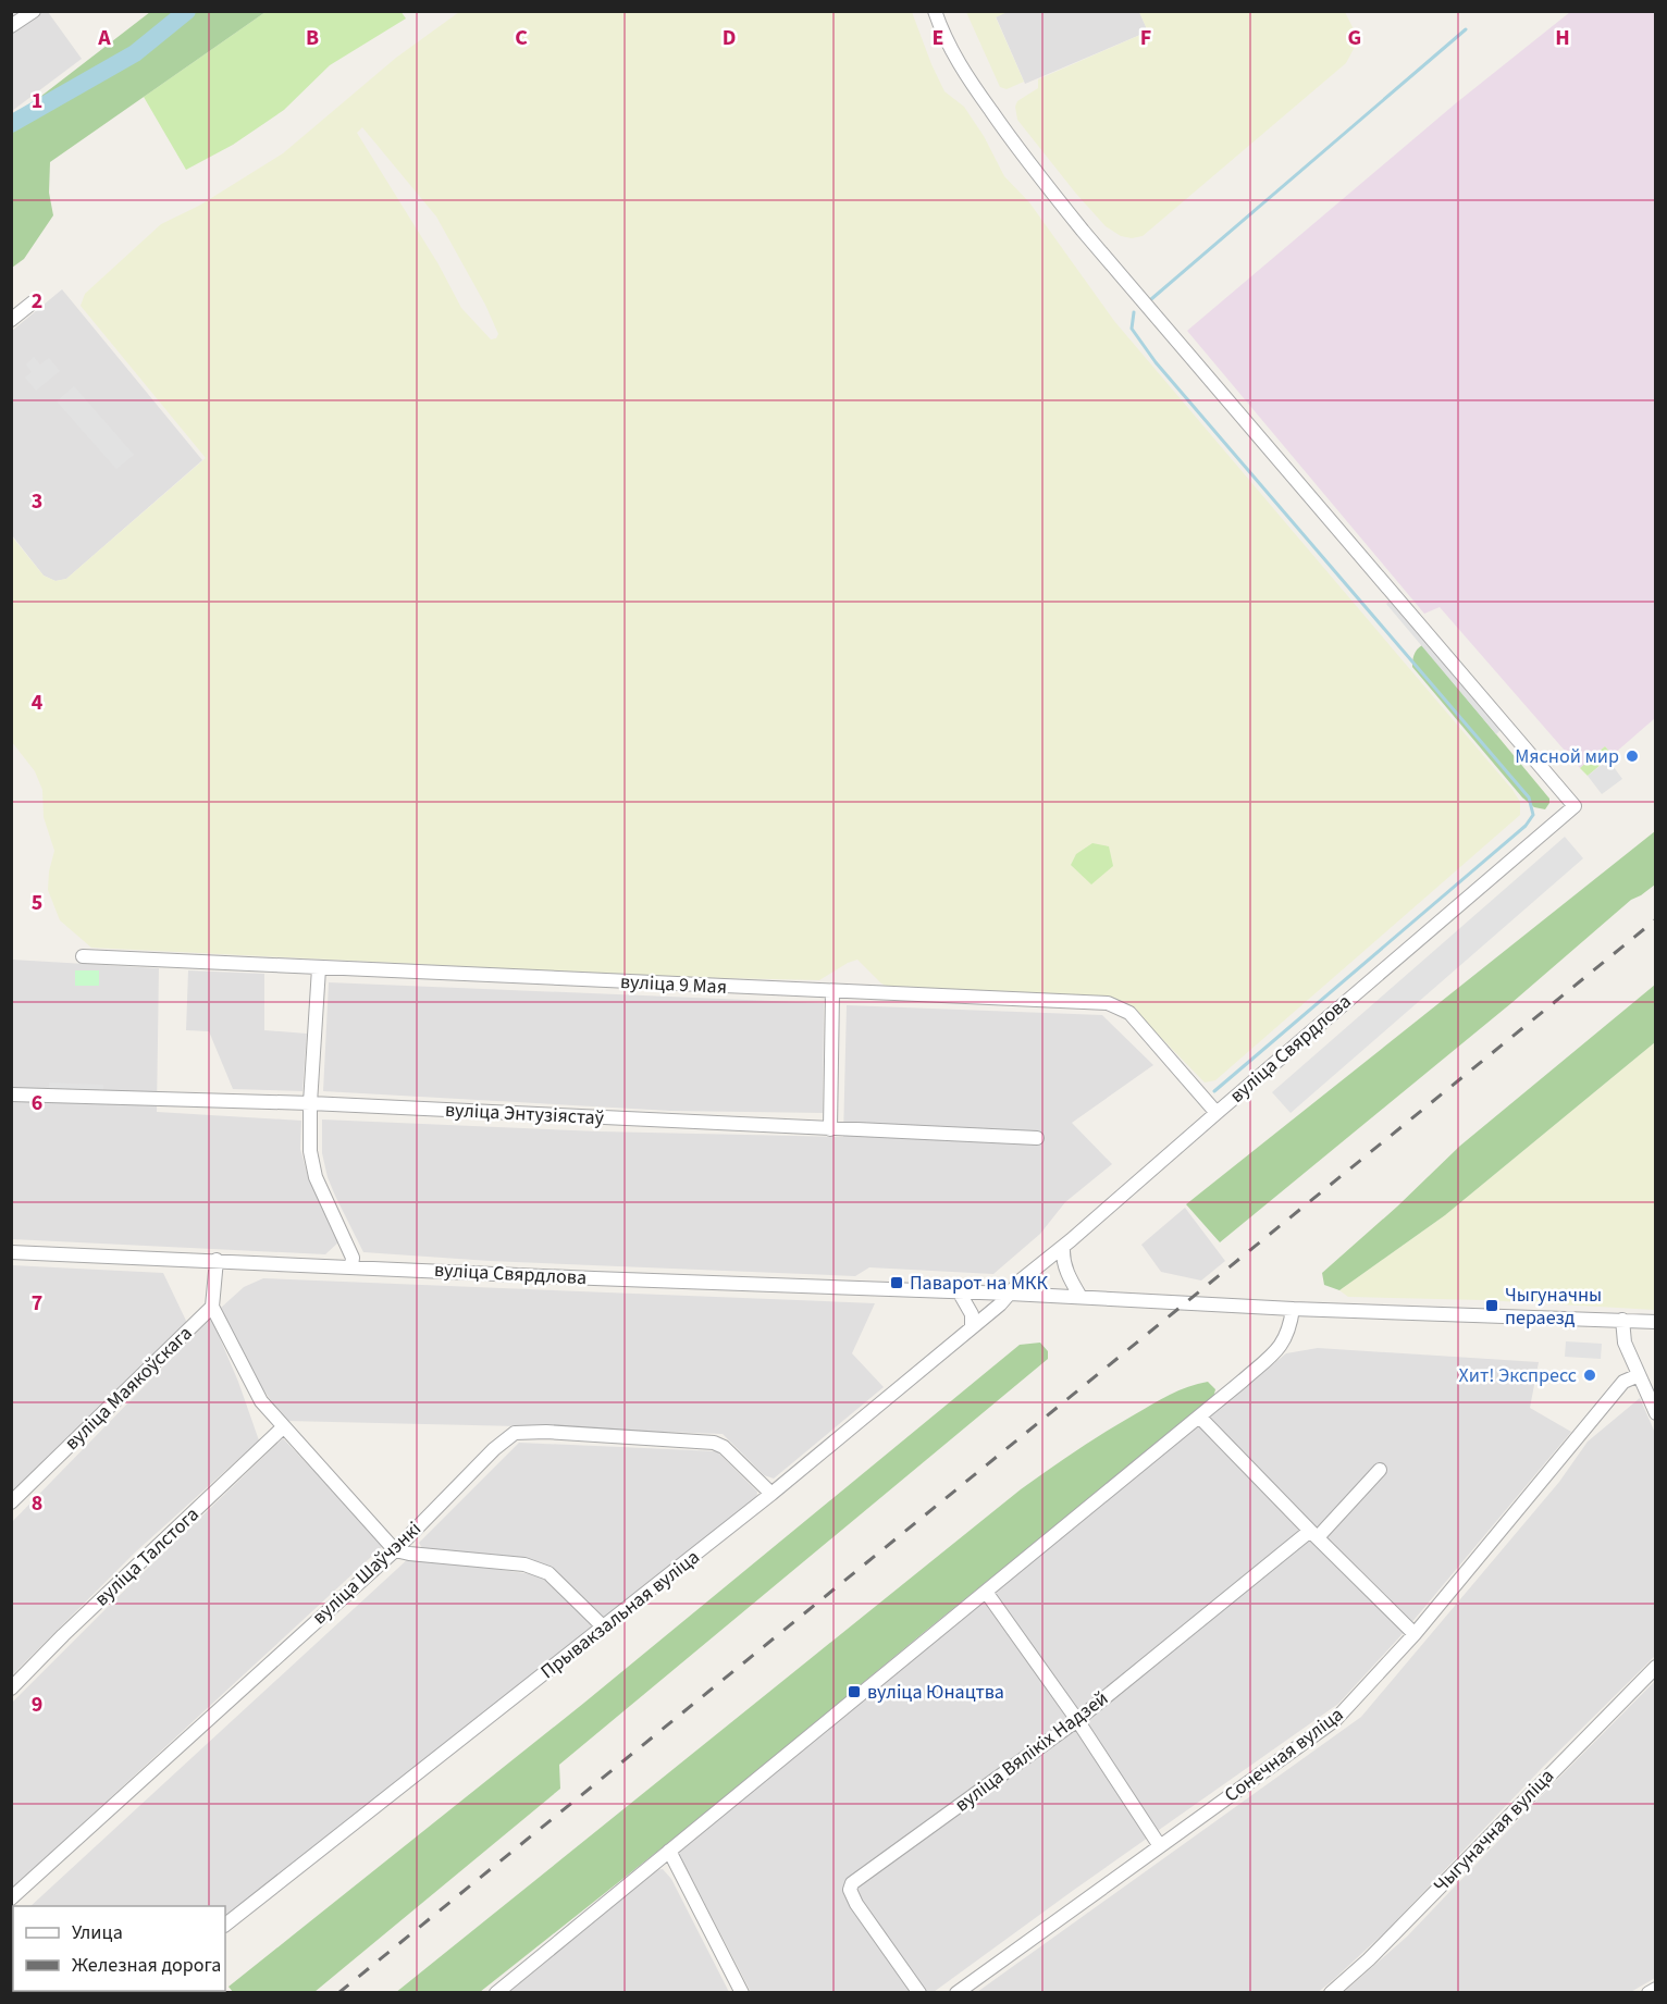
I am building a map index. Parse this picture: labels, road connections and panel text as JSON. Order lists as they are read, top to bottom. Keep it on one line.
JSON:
{"streets":{"street":["вуліца 9 Мая","вуліца Свярдлова","вуліца Энтузіястаў","вуліца Маякоўскага","вуліца Талстога","вуліца Шаўчэнкі","Прывакзальная вуліца","вуліца Вялікіх Надзей","Сонечная вуліца","Чыгуначная вуліца"]},"crossings":[["вуліца 9 Мая","вуліца Свярдлова"],["вуліца Свярдлова","Прывакзальная вуліца"],["вуліца Шаўчэнкі","Прывакзальная вуліца"]],"places":{"other":["Мясной мир","Хит! Экспресс"],"transit":["Паварот на МКК","Чыгуначны пераезд","вуліца Юнацтва"]},"legend":["Улица","Железная дорога"],"grid":{"columns":["A","B","C","D","E","F","G","H"],"rows":["1","2","3","4","5","6","7","8","9"]}}
